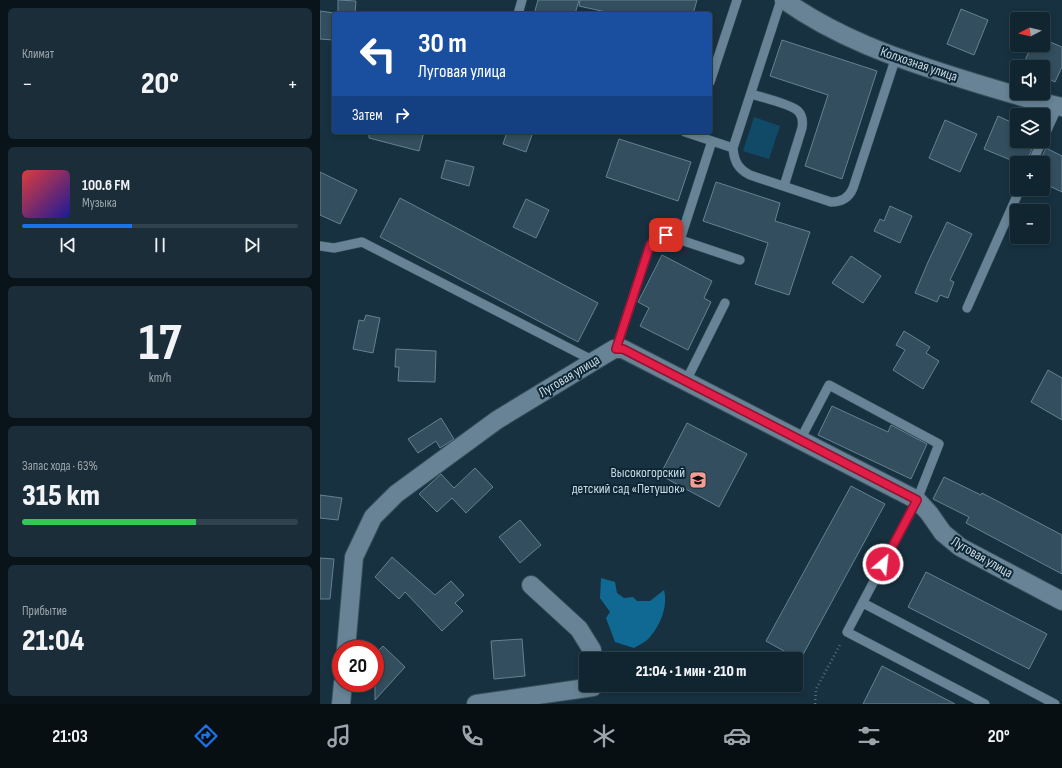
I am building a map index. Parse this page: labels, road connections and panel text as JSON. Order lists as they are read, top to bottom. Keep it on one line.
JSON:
{"streets":{"street":["Колхозная улица","Луговая улица"]},"places":{"school or university":["Высокогорский детский сад «Петушок»"]},"north":"left","page":{"tile":["Климат",["17","km/h"],["Запас хода · 63%","315 km"],["Прибытие","21:04"]],"map_buttons":["+","−"],"turn":["30 m","Луговая улица"],"heat":["−","20°","+"],"then":"Затем","song":["100.6 FM","Музыка"],"limit":"20","trip":"21:04 · 1 мин · 210 m","tabs":["21:03","20°"]}}
